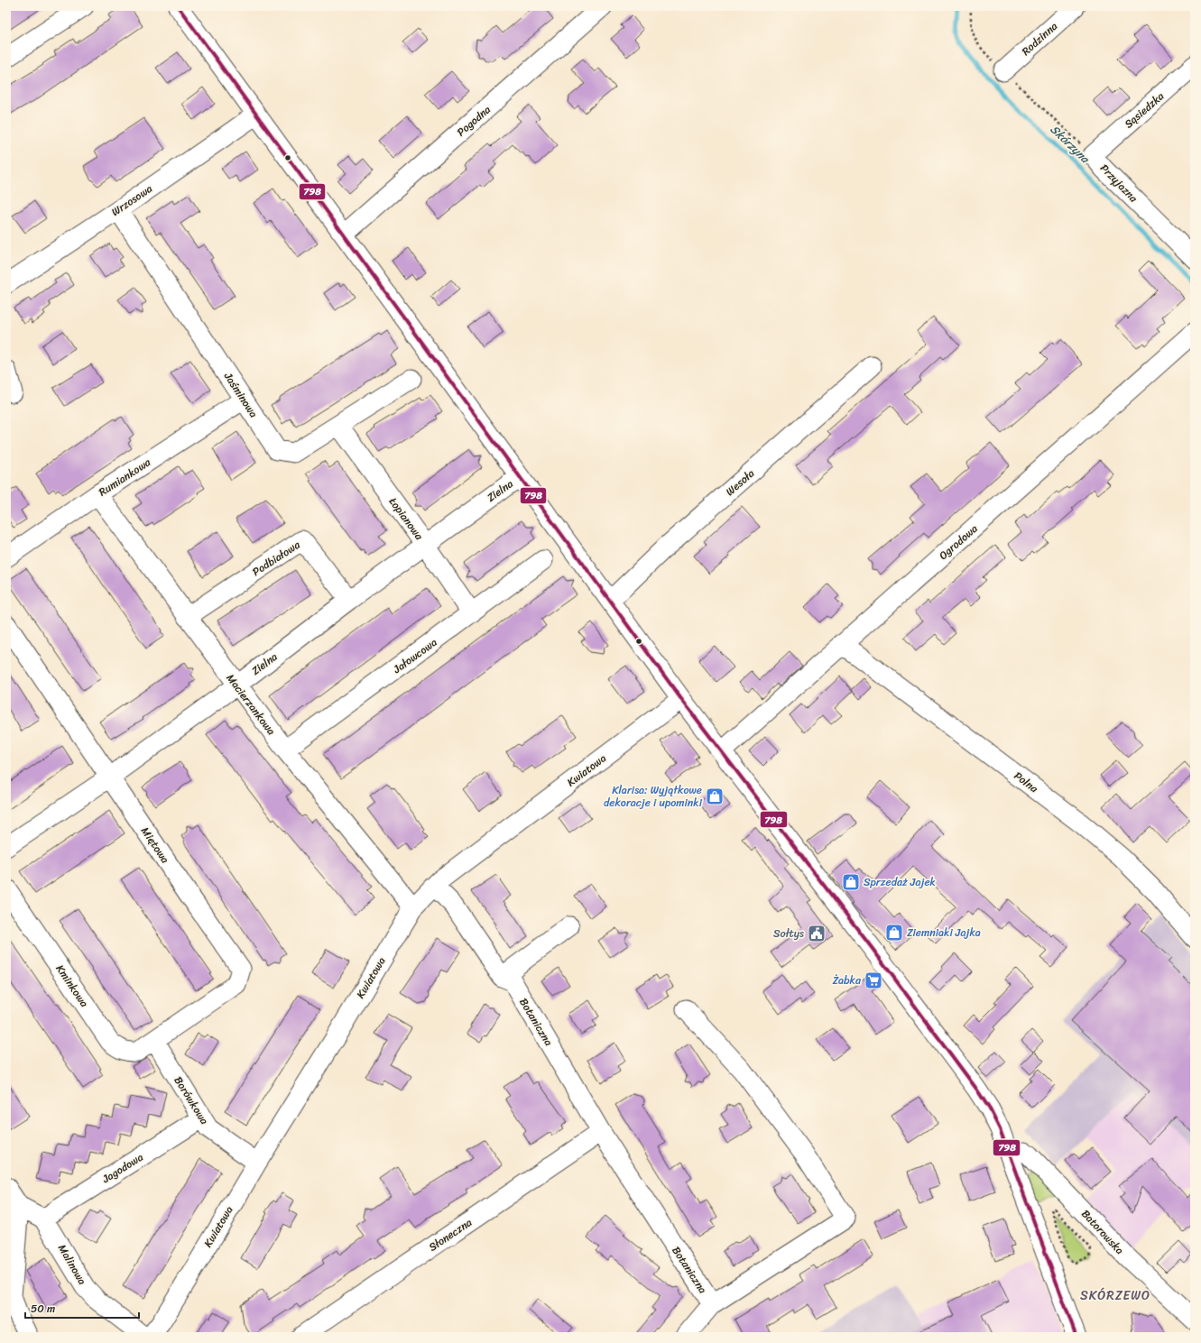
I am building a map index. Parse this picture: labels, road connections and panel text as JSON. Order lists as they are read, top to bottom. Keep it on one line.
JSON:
{"streets":{"street":["Rodzinna","Sąsiedzka","Pogodna","Przyjazna","Wrzosowa","Jaśminowa","Rumiankowa","Wesoła","Zielna","Łopianowa","Ogrodowa","Podbiałowa","Jałowcowa","Macierzankowa","Kwiatowa","Polna","Miętowa","Kminkowa","Botaniczna","Borówkowa","Jagodowa","Batorowska","Słoneczna","Malinowa"]},"crossings":[["Rodzinna","Przyjazna"],["Sąsiedzka","Przyjazna"],["Wrzosowa","Jaśminowa"],["Jaśminowa","Rumiankowa"],["Jaśminowa","Łopianowa"],["Rumiankowa","Macierzankowa"],["Zielna","Łopianowa"],["Zielna","Podbiałowa"],["Zielna","Macierzankowa"],["Zielna","Miętowa"],["Łopianowa","Jałowcowa"],["Ogrodowa","Polna"],["Podbiałowa","Macierzankowa"],["Jałowcowa","Macierzankowa"],["Macierzankowa","Kwiatowa"],["Kwiatowa","Botaniczna"],["Kwiatowa","Borówkowa"],["Miętowa","Kminkowa"],["Miętowa","Borówkowa"],["Kminkowa","Borówkowa"],["Botaniczna","Słoneczna"],["Borówkowa","Jagodowa"],["Jagodowa","Malinowa"]],"districts":["SKÓRZEWO"],"water":["Skórzyna"],"places":{"shop":["Klarisa: Wyjątkowe dekoracje i upominki","Sprzedaż Jajek","Ziemniaki Jajka"],"public building":["Sołtys"],"supermarket":["Żabka"]},"lines":["transit line 798"],"scale_bar":"50 m"}
